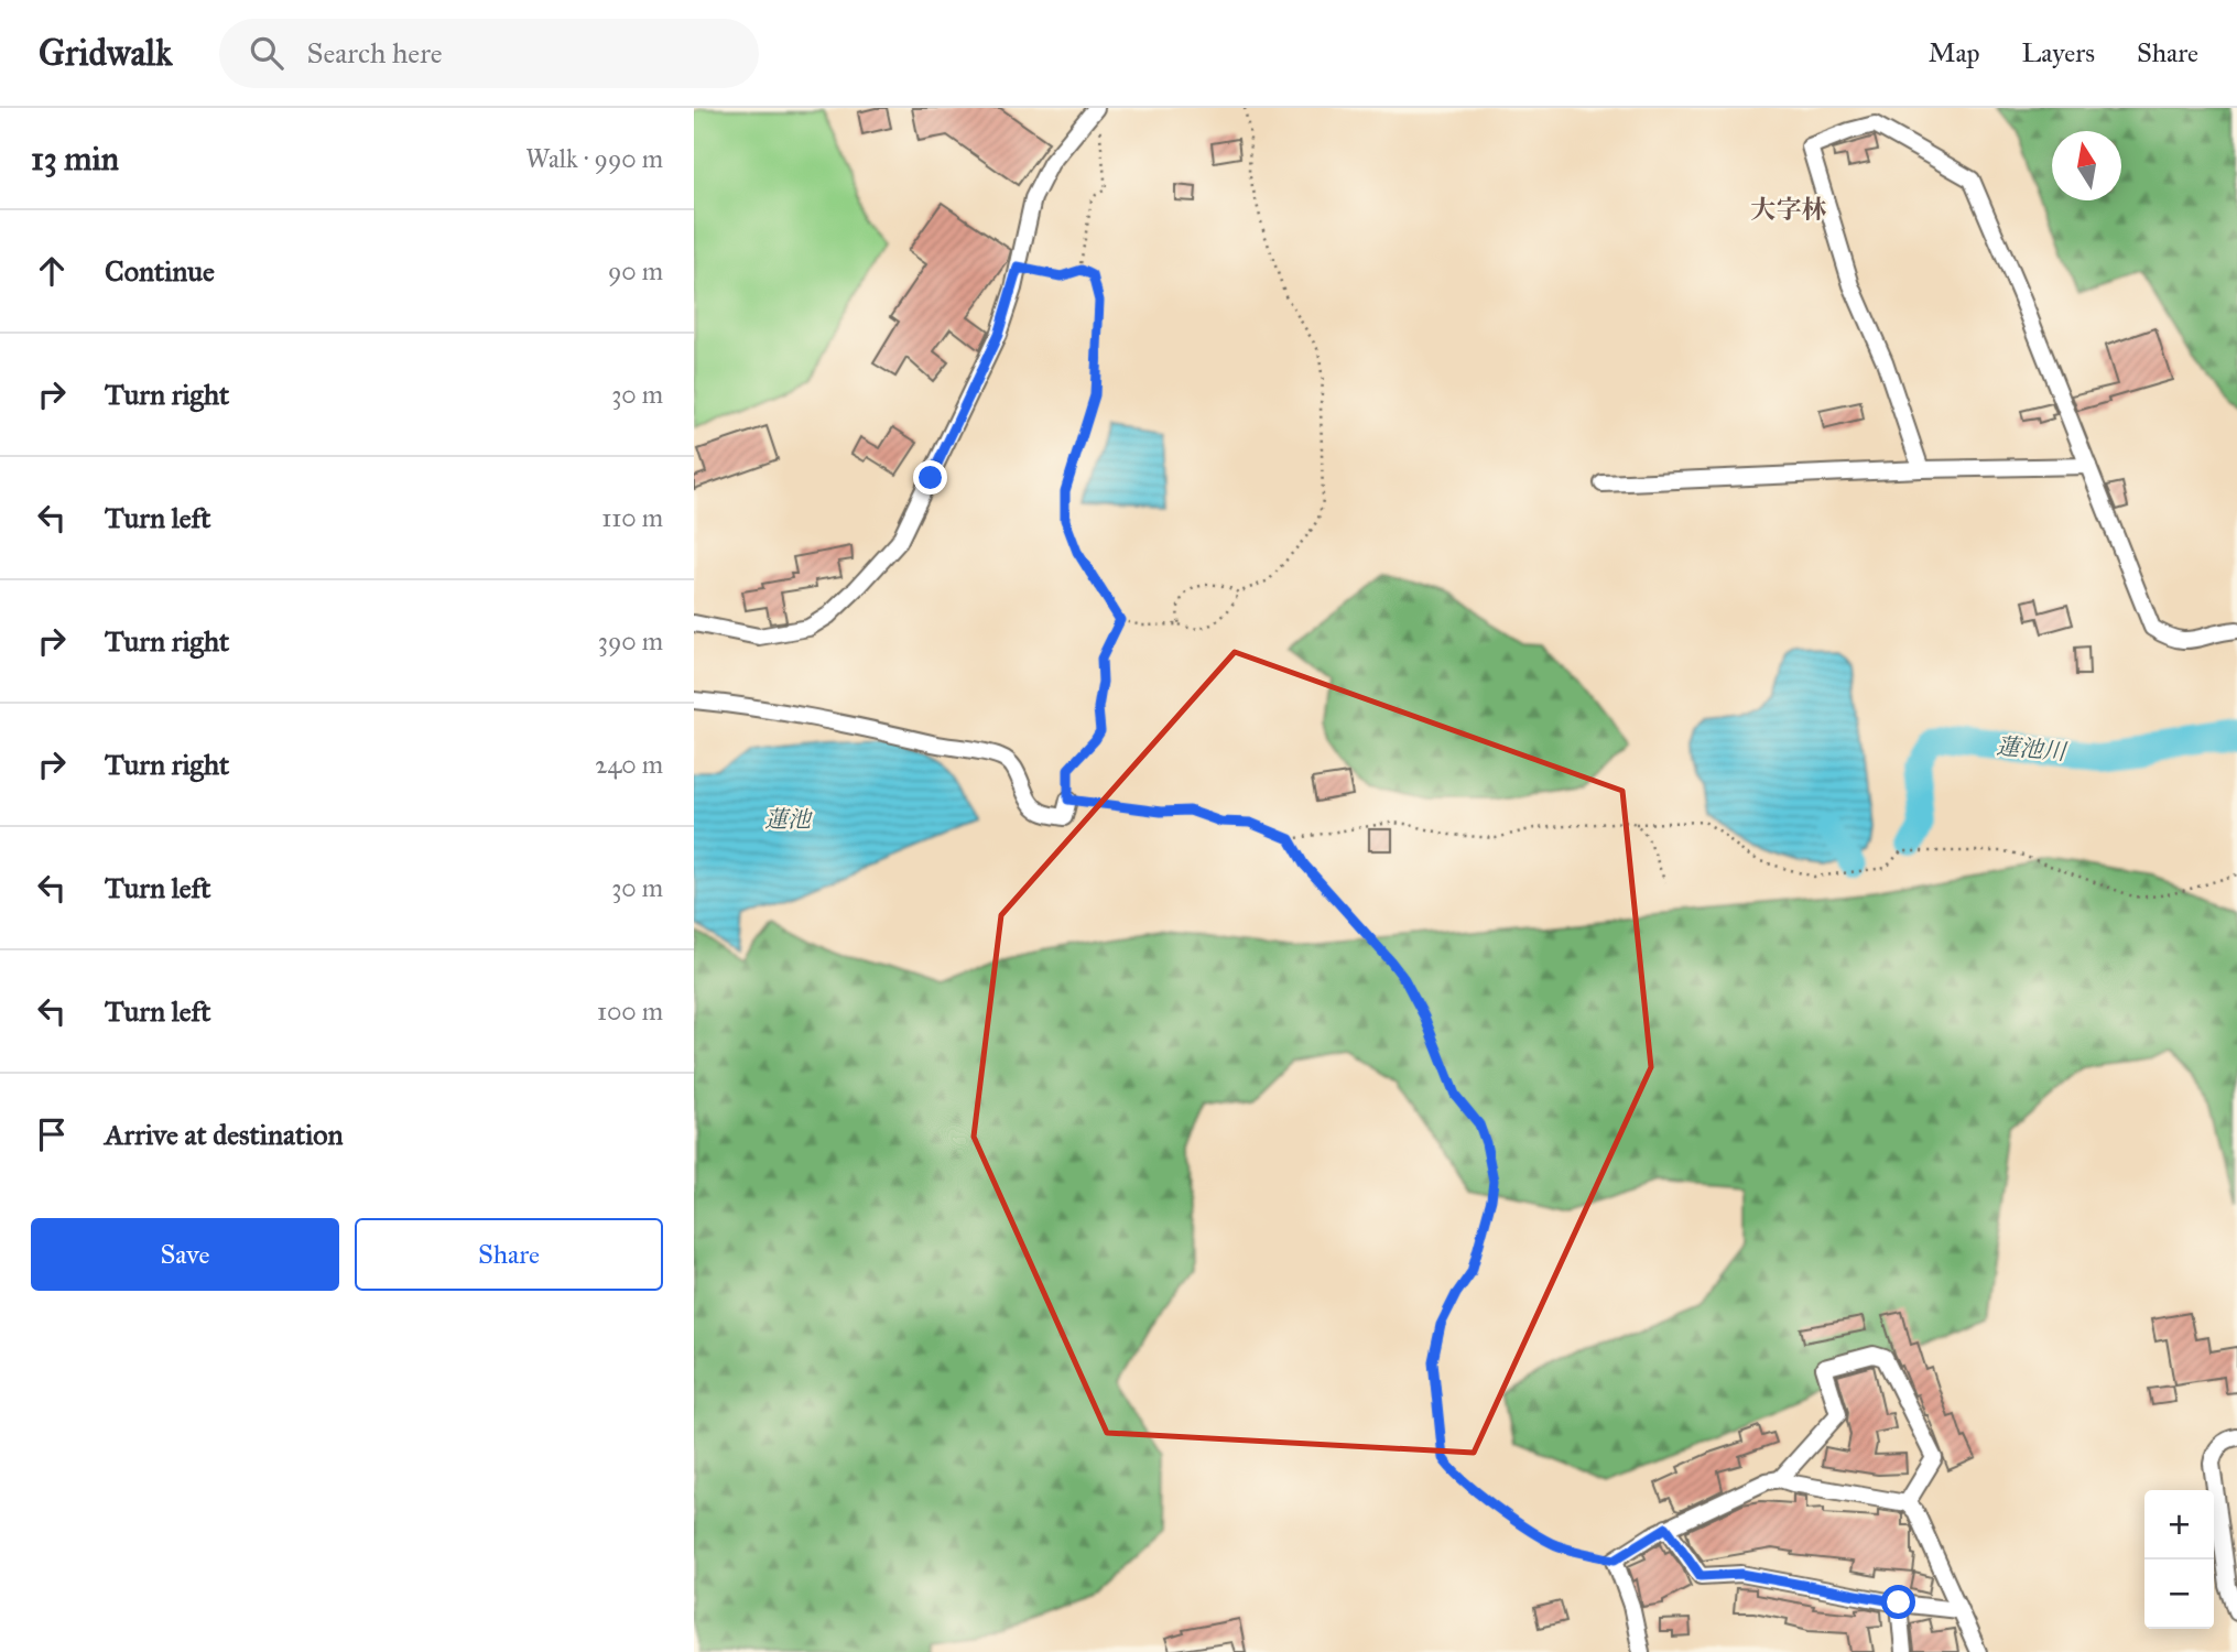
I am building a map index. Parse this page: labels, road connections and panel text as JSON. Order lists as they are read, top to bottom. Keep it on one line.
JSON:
{"districts":["大字林"],"water":["蓮池川","蓮池"],"north":"top","page":{"header":"Gridwalk","search":"Search here","nav":["Map","Layers","Share"],"heading":["13 min","Walk · 990 m"],"list":[["Continue","90 m"],["Turn right","30 m"],["Turn left","110 m"],["Turn right","390 m"],["Turn right","240 m"],["Turn left","30 m"],["Turn left","100 m"],"Arrive at destination"],"buttons":["Save","Share"],"map_buttons":["+","−"]}}
